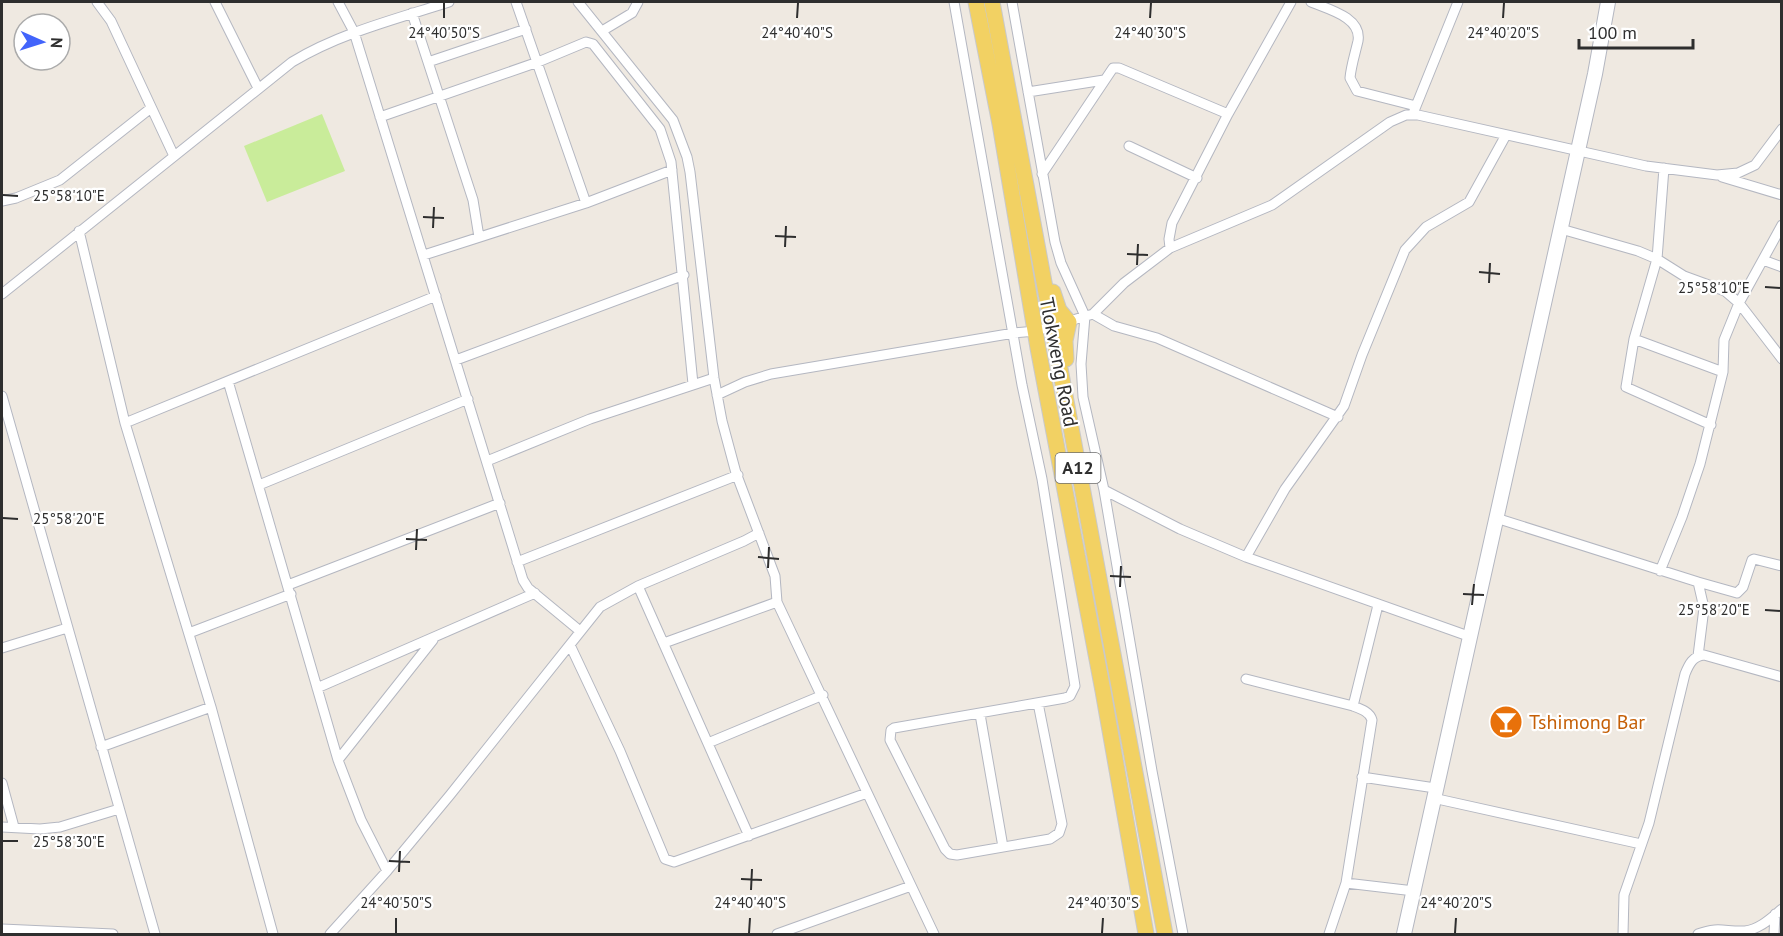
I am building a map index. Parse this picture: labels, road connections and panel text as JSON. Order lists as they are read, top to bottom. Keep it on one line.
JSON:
{"streets":{"main road":["Tlokweng Road","A12"]},"places":{"bar":["Tshimong Bar"]},"scale_bar":"100 m","north":"right","coordinates":["24°40'50\"S","24°40'40\"S","24°40'30\"S","24°40'20\"S","25°58'10\"E","25°58'20\"E","25°58'30\"E"]}
